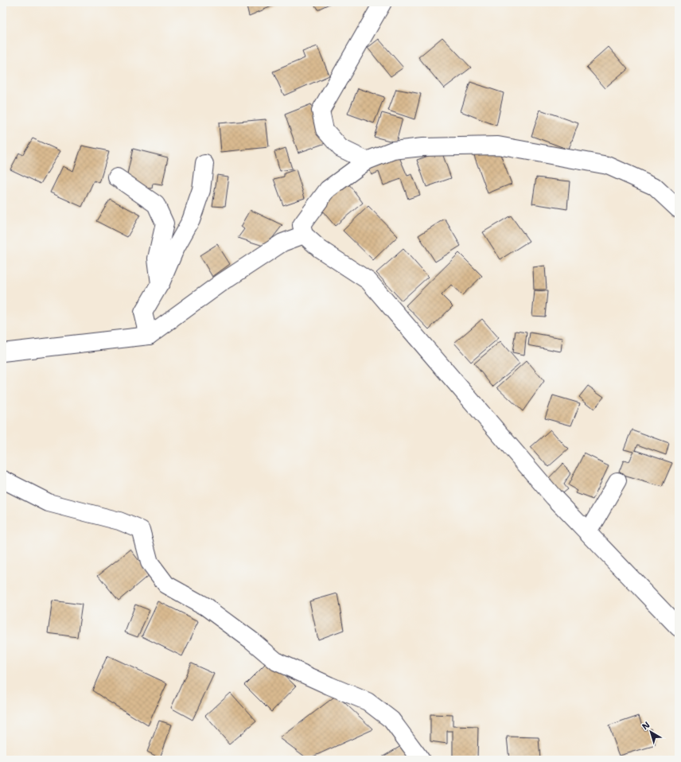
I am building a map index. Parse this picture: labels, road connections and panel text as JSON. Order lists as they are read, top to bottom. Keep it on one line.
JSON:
{"north":"top left"}
